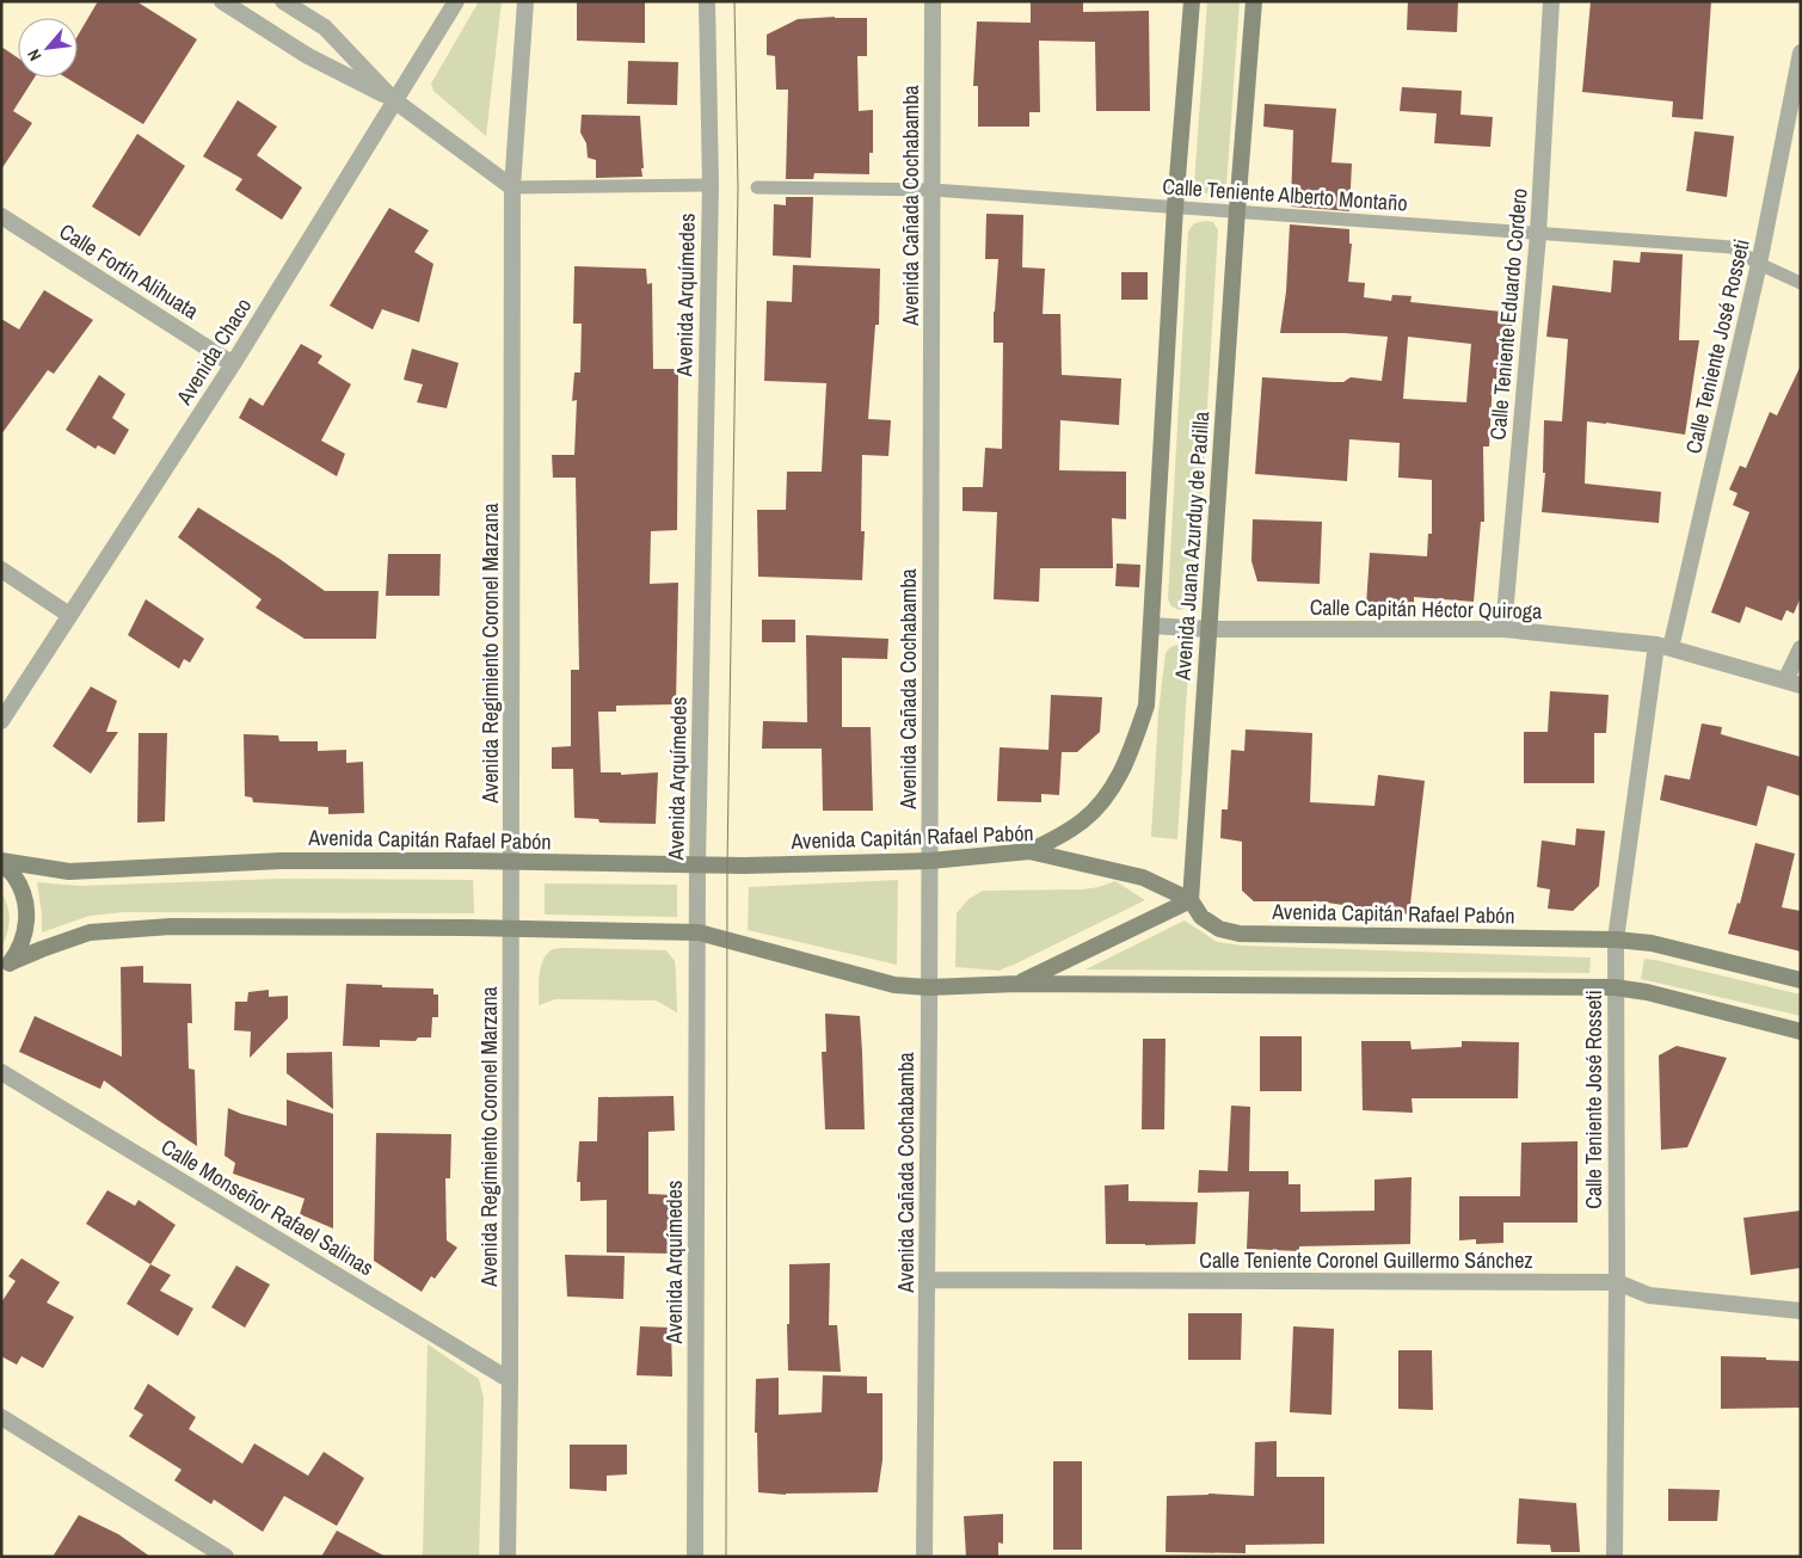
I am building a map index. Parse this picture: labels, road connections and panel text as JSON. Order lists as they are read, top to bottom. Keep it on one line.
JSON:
{"streets":{"main road":["Avenida Juana Azurduy de Padilla","Avenida Capitán Rafael Pabón"],"street":["Avenida Cañada Cochabamba","Calle Fortín Alihuata","Avenida Arquímedes","Calle Teniente Eduardo Cordero","Calle Teniente José Rosseti","Avenida Chaco","Calle Capitán Héctor Quiroga","Avenida Regimiento Coronel Marzana","Calle Monseñor Rafael Salinas","Calle Teniente Coronel Guillermo Sánchez"],"lane":["Calle Teniente Alberto Montaño"]},"crossings":[["Calle Teniente Alberto Montaño","Avenida Cañada Cochabamba"],["Calle Teniente Alberto Montaño","Calle Teniente Eduardo Cordero"],["Calle Teniente Alberto Montaño","Calle Teniente José Rosseti"],["Calle Teniente Alberto Montaño","Avenida Juana Azurduy de Padilla"],["Avenida Cañada Cochabamba","Avenida Capitán Rafael Pabón"],["Avenida Cañada Cochabamba","Calle Teniente Coronel Guillermo Sánchez"],["Calle Fortín Alihuata","Avenida Chaco"],["Avenida Arquímedes","Avenida Capitán Rafael Pabón"],["Calle Teniente Eduardo Cordero","Calle Capitán Héctor Quiroga"],["Calle Teniente José Rosseti","Calle Capitán Héctor Quiroga"],["Calle Teniente José Rosseti","Avenida Capitán Rafael Pabón"],["Calle Teniente José Rosseti","Calle Teniente Coronel Guillermo Sánchez"],["Avenida Juana Azurduy de Padilla","Calle Capitán Héctor Quiroga"],["Avenida Juana Azurduy de Padilla","Avenida Capitán Rafael Pabón"],["Avenida Regimiento Coronel Marzana","Avenida Capitán Rafael Pabón"],["Avenida Regimiento Coronel Marzana","Calle Monseñor Rafael Salinas"]],"north":"bottom left"}
